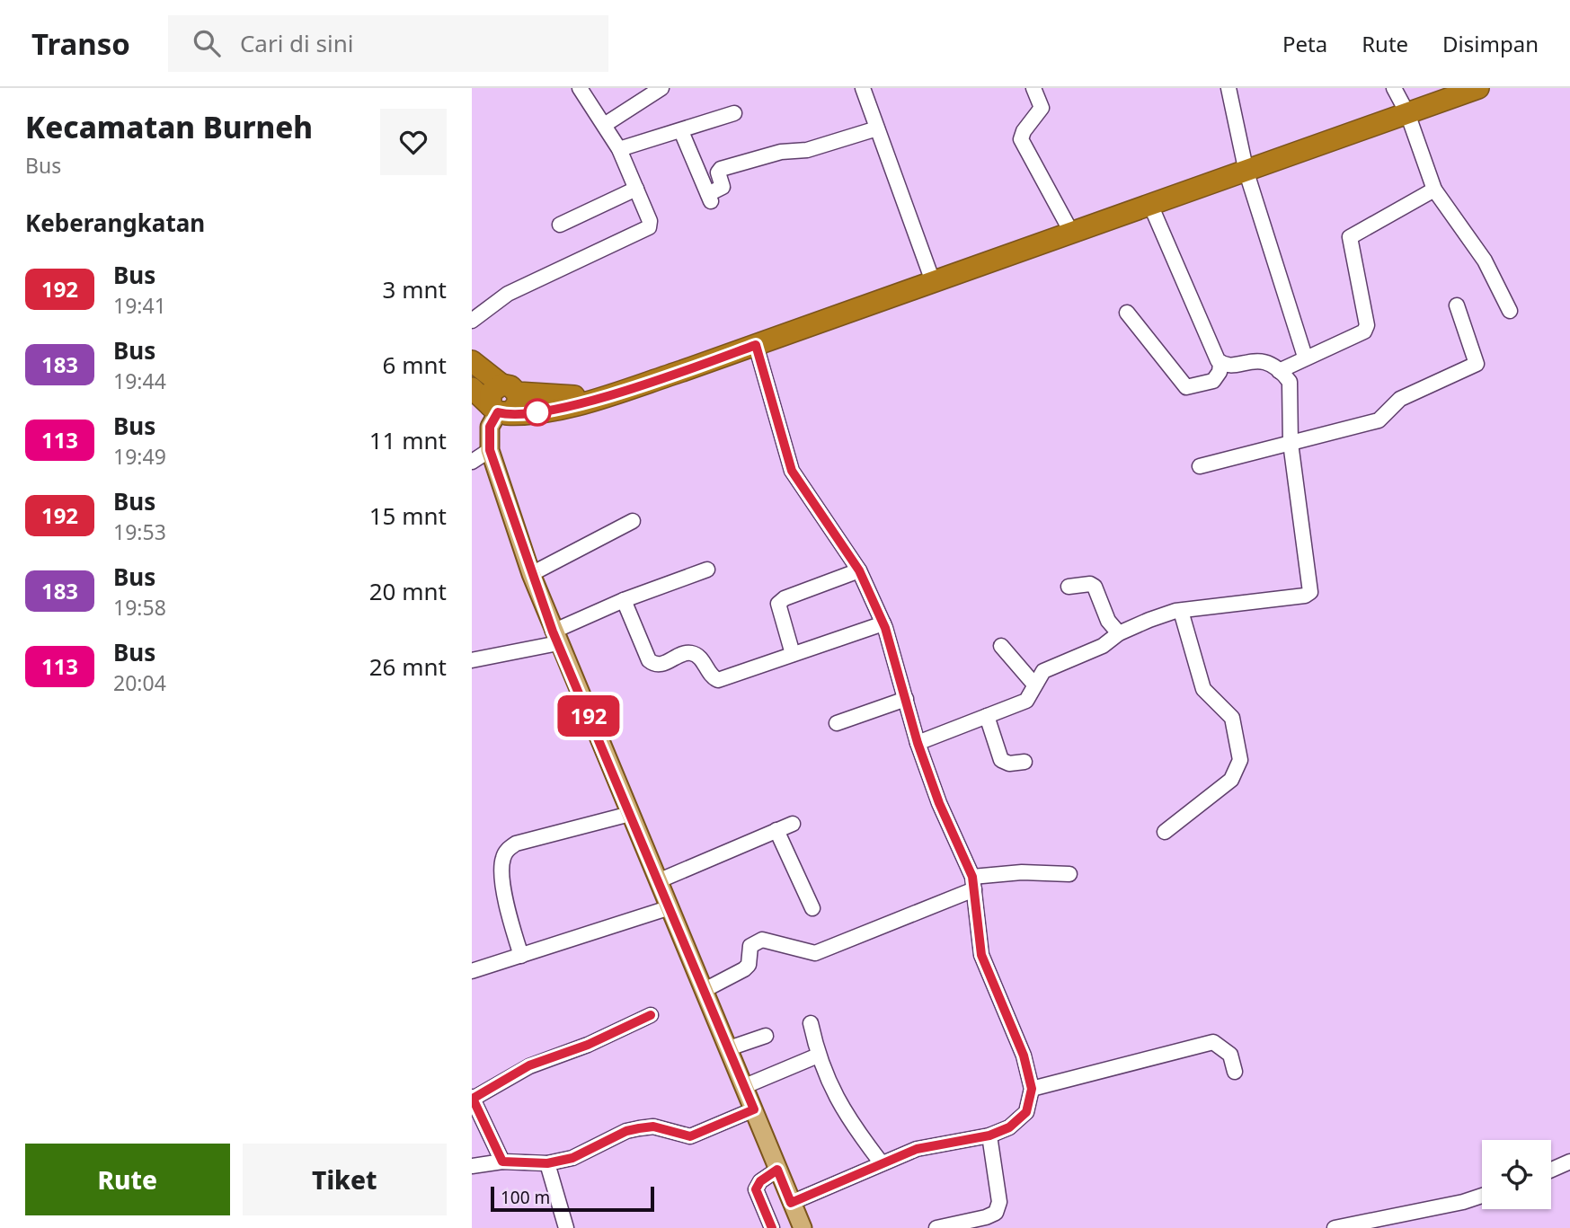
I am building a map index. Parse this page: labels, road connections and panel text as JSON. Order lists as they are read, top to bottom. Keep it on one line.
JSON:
{"lines":["bus line 192"],"scale_bar":"100 m","page":{"header":"Transo","search":"Cari di sini","nav":["Peta","Rute","Disimpan"],"heading":[["Kecamatan Burneh","Bus"],"Keberangkatan"],"on_map":"192","list":[{"mark":"192","name":"Bus","note":"19:41","value":"3 mnt"},{"mark":"183","name":"Bus","note":"19:44","value":"6 mnt"},{"mark":"113","name":"Bus","note":"19:49","value":"11 mnt"},{"mark":"192","name":"Bus","note":"19:53","value":"15 mnt"},{"mark":"183","name":"Bus","note":"19:58","value":"20 mnt"},{"mark":"113","name":"Bus","note":"20:04","value":"26 mnt"}],"buttons":["Rute","Tiket"],"scale":"100 m"}}
